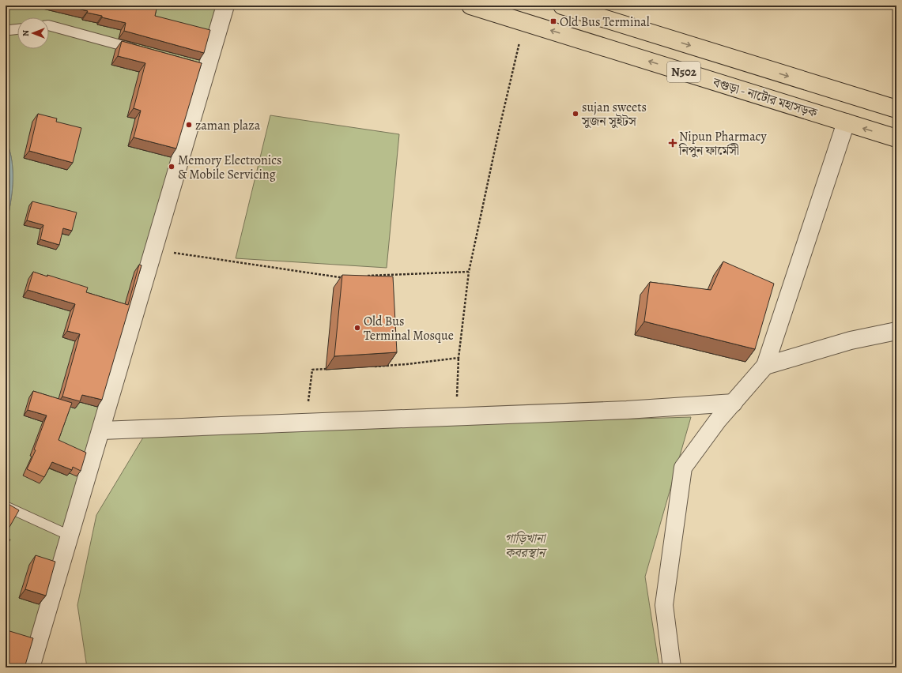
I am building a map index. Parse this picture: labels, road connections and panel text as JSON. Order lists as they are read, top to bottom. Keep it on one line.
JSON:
{"streets":{"highway":["N502","বগুড়া - নাটোর মহাসড়ক"]},"parks":["গাড়িখানা কবরস্থান"],"places":{"transit":["Old Bus Terminal"],"other":["sujan sweets সুজন সুইটস","zaman plaza","Memory Electronics & Mobile Servicing","Old Bus Terminal Mosque"],"health":["Nipun Pharmacy নিপুন ফার্মেসী"]},"north":"left"}
